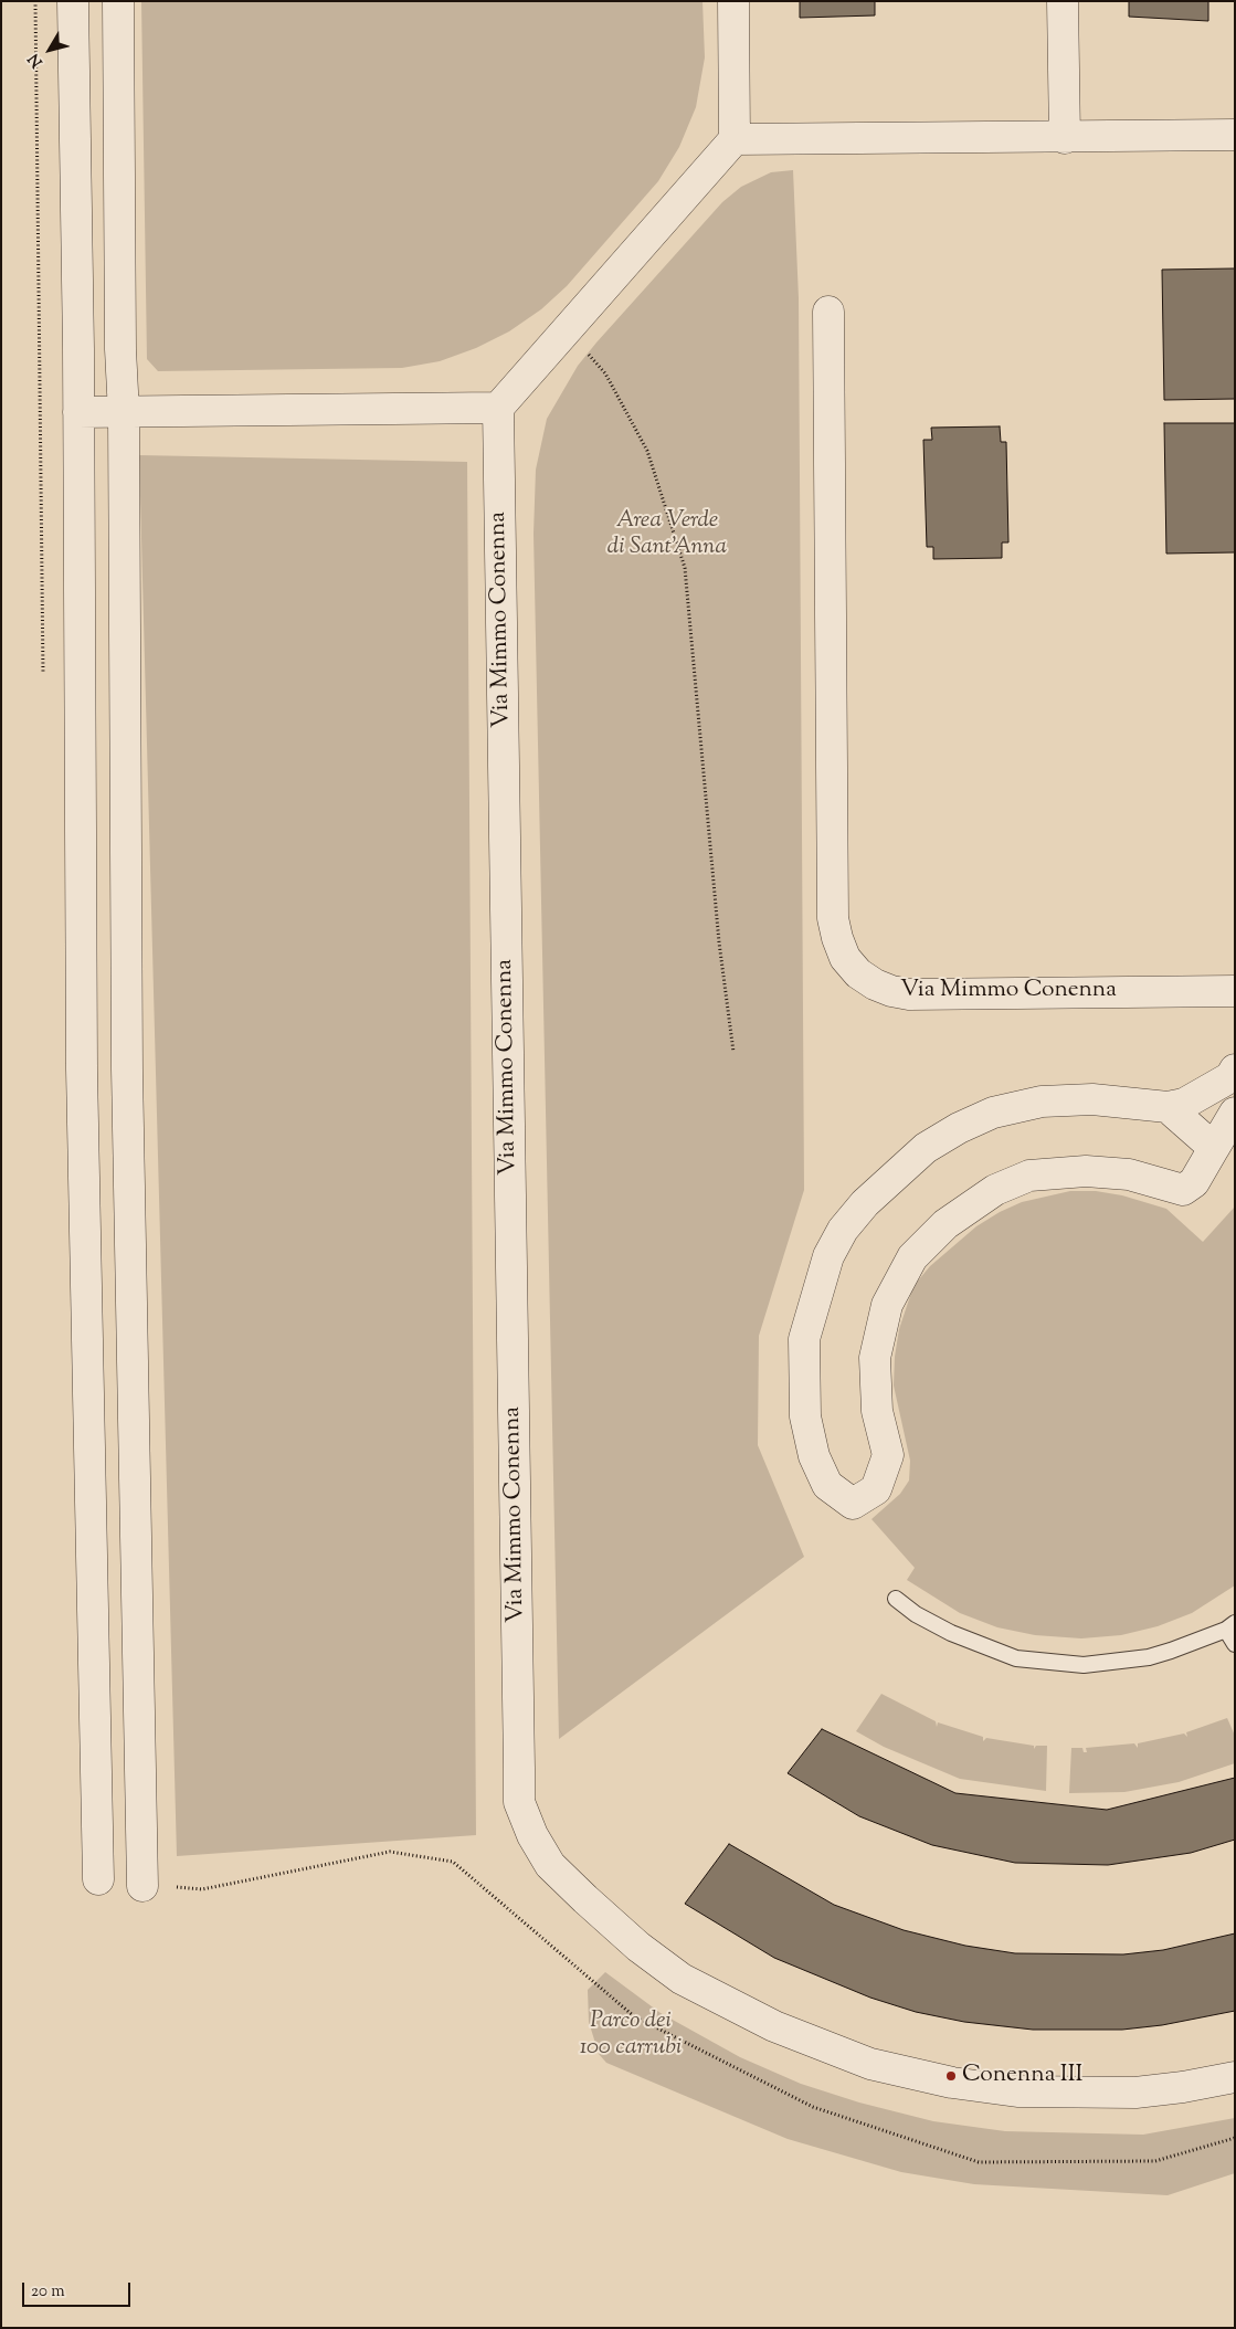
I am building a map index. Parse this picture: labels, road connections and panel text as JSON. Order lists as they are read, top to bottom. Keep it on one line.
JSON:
{"streets":{"street":["Via Mimmo Conenna"]},"parks":["Area Verde di Sant'Anna","Parco dei 100 carrubi"],"places":["Conenna III"],"scale_bar":"20 m","north":"bottom left"}
